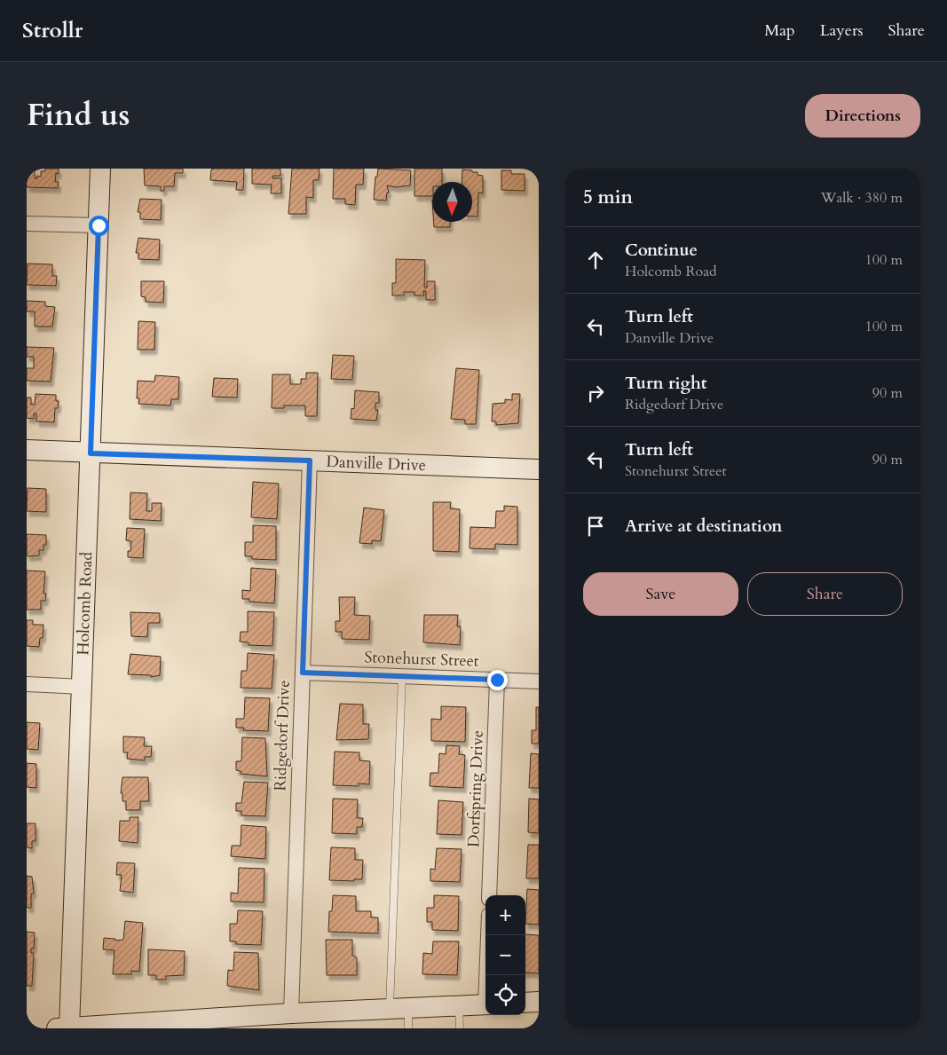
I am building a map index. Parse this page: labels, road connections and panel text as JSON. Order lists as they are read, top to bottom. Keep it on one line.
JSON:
{"streets":{"street":["Danville Drive","Holcomb Road","Stonehurst Street","Ridgedorf Drive","Dorfspring Drive"]},"crossings":[["Danville Drive","Holcomb Road"],["Danville Drive","Ridgedorf Drive"],["Stonehurst Street","Ridgedorf Drive"],["Stonehurst Street","Dorfspring Drive"]],"north":"bottom","page":{"header":"Strollr","nav":["Map","Layers","Share"],"title":"Find us","buttons":["Directions",["Save","Share"]],"heading":["5 min","Walk · 380 m"],"list":[["Continue","Holcomb Road","100 m"],["Turn left","Danville Drive","100 m"],["Turn right","Ridgedorf Drive","90 m"],["Turn left","Stonehurst Street","90 m"],"Arrive at destination"],"map_buttons":["+","−"]}}
